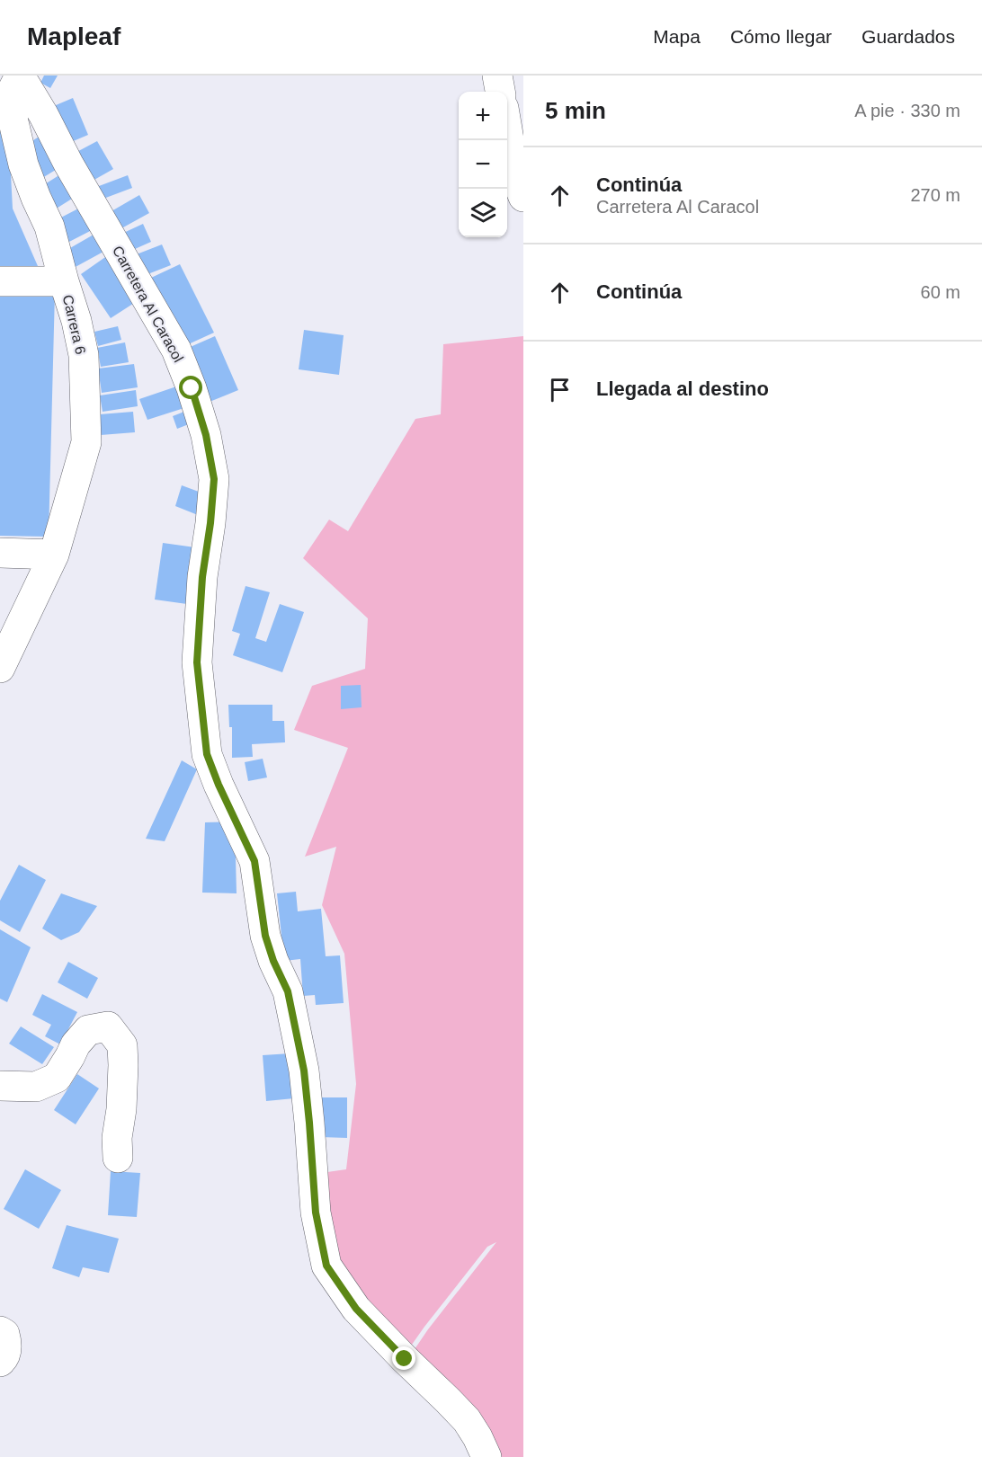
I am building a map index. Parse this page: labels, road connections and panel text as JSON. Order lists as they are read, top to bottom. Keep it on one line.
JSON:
{"streets":{"street":["Carretera Al Caracol","Carrera 6"]},"crossings":[["Carretera Al Caracol","Carrera 6"]],"page":{"header":"Mapleaf","nav":["Mapa","Cómo llegar","Guardados"],"heading":["5 min","A pie · 330 m"],"map_buttons":["+","−"],"list":[["Continúa","Carretera Al Caracol","270 m"],["Continúa","60 m"],"Llegada al destino"]}}
